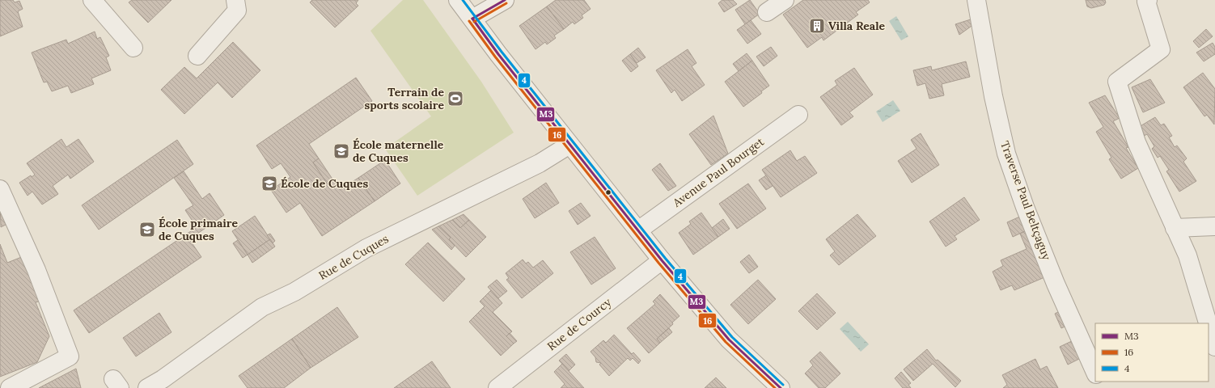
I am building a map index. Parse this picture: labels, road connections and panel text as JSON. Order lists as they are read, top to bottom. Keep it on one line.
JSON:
{"streets":{"street":["Avenue Paul Bourget","Traverse Paul Beltçaguy","Rue de Cuques","Rue de Courcy"]},"places":{"building":["Villa Reale"],"sports":["Terrain de sports scolaire"],"school or university":["École maternelle de Cuques","École de Cuques","École primaire de Cuques"]},"lines":["transit line M3","transit line 4","transit line 16"],"legend":["M3","16","4"]}
